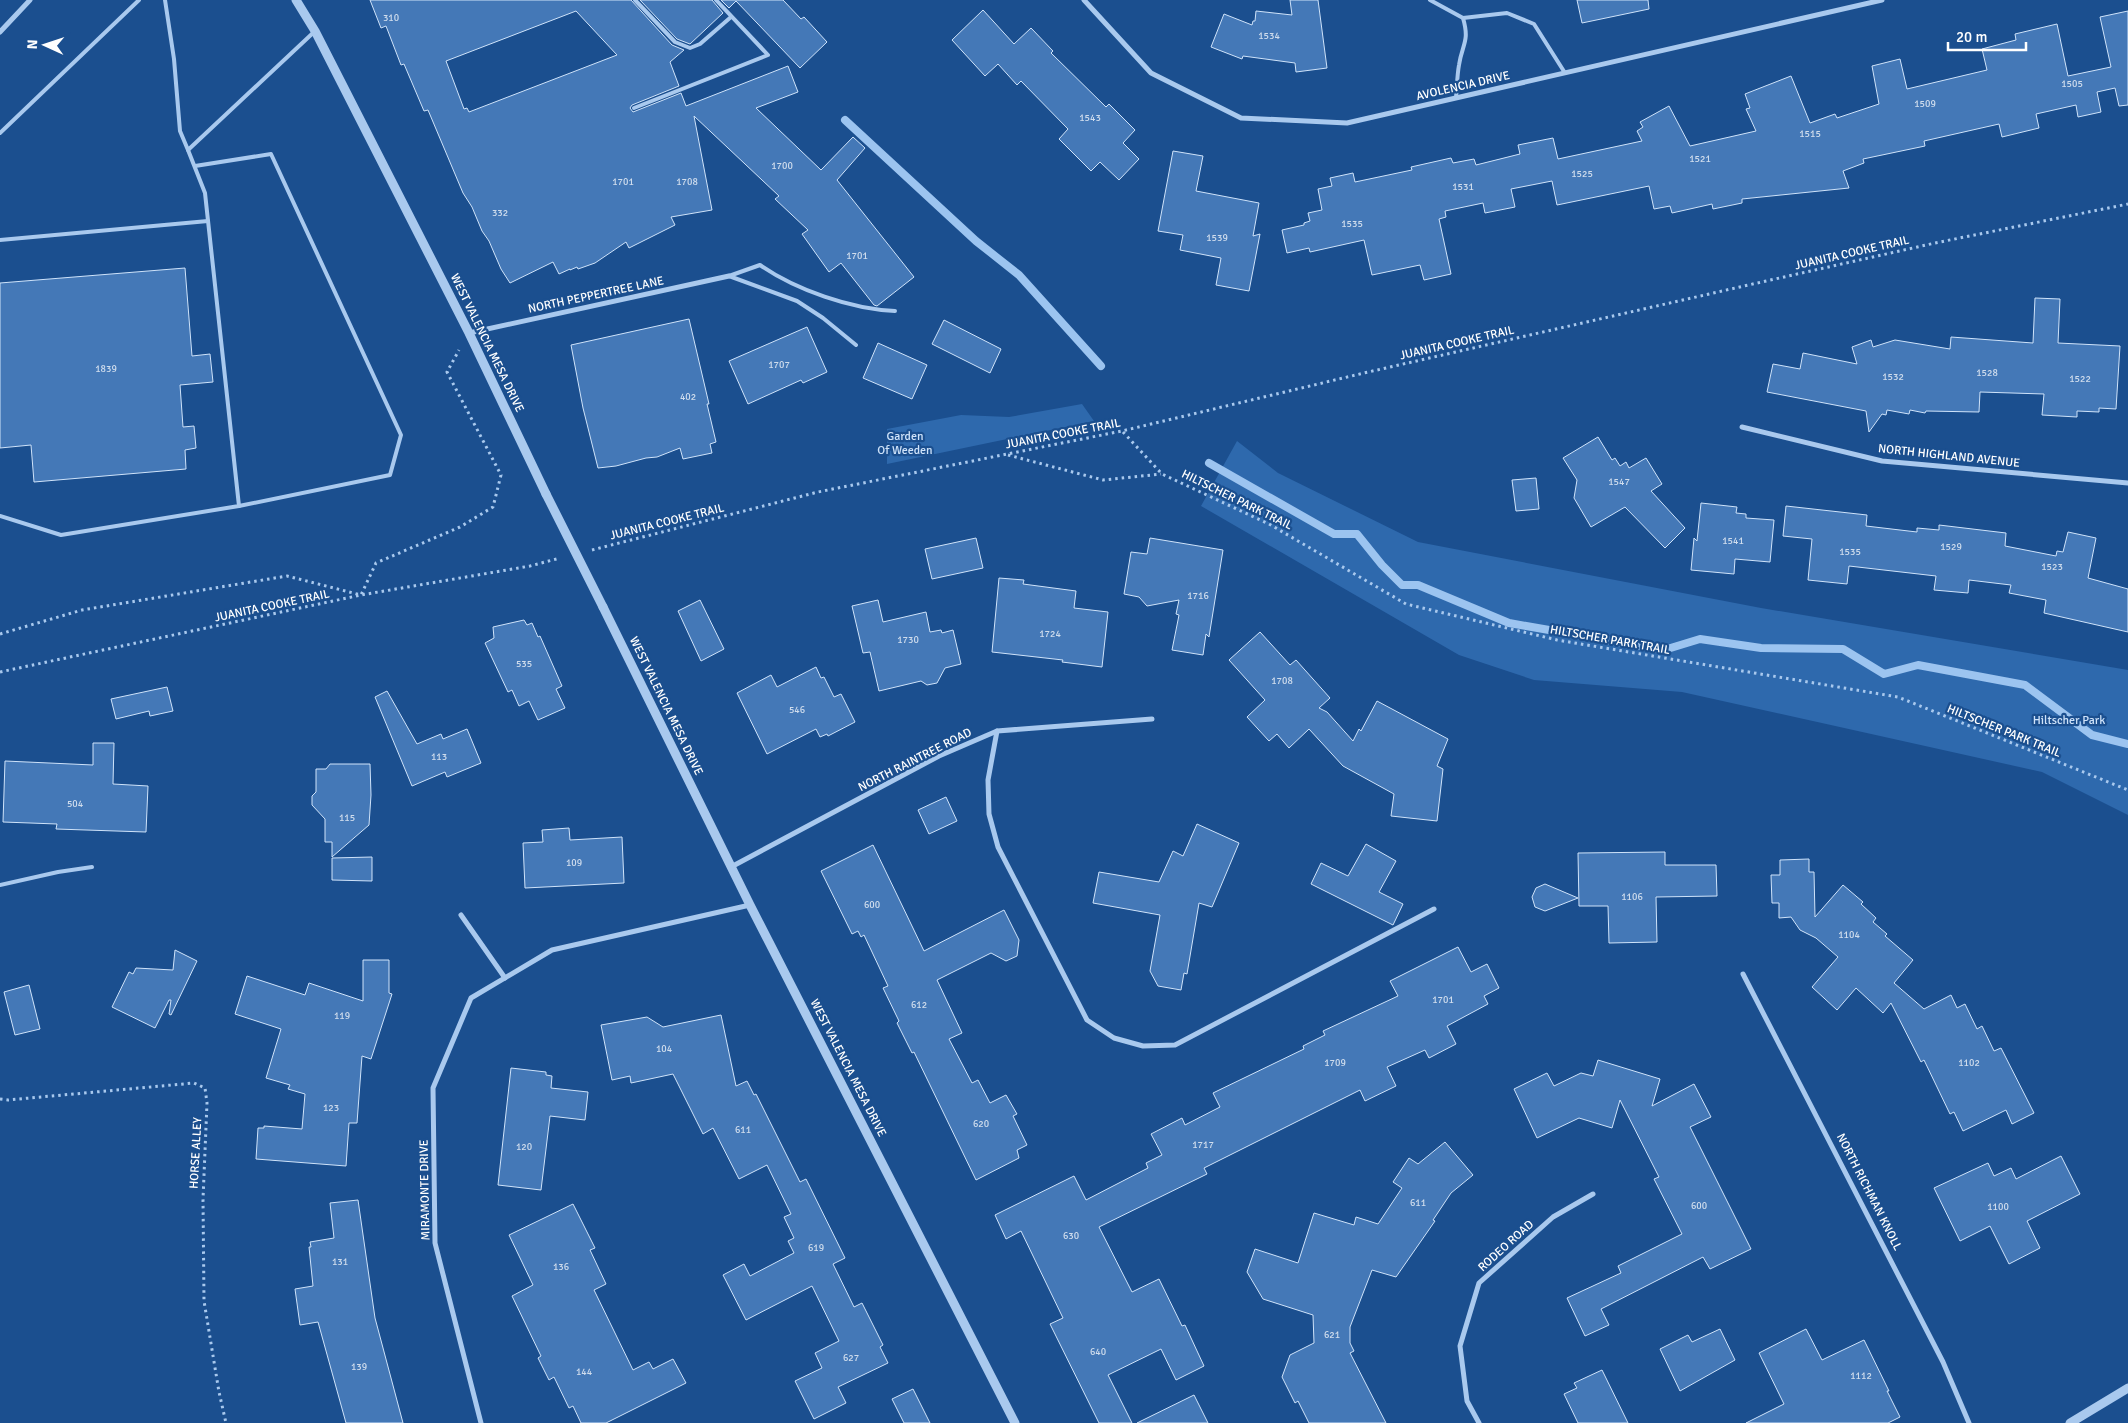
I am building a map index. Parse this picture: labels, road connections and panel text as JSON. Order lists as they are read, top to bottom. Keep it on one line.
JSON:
{"streets":{"street":["AVOLENCIA DRIVE","NORTH PEPPERTREE LANE","WEST VALENCIA MESA DRIVE","NORTH HIGHLAND AVENUE","NORTH RAINTREE ROAD","MIRAMONTE DRIVE","NORTH RICHMAN KNOLL","RODEO ROAD"],"path":["JUANITA COOKE TRAIL","HILTSCHER PARK TRAIL","HORSE ALLEY"]},"crossings":[["JUANITA COOKE TRAIL","HILTSCHER PARK TRAIL"],["NORTH PEPPERTREE LANE","WEST VALENCIA MESA DRIVE"],["WEST VALENCIA MESA DRIVE","NORTH RAINTREE ROAD"],["WEST VALENCIA MESA DRIVE","MIRAMONTE DRIVE"]],"parks":["Garden Of Weeden","Hiltscher Park"],"house_numbers":["310","1534","1505","1509","1543","1515","1521","1700","1525","1701","1708","1531","332","1535","1539","1701","1707","1839","1528","1532","1522","402","1547","1541","1529","1535","1523","1716","1724","1730","535","1708","546","113","504","115","109","1106","600","1104","1701","612","119","104","1709","1102","123","620","611","1717","120","611","600","1100","630","619","131","136","621","640","627","139","144","1112"],"scale_bar":"20 m","north":"left"}
